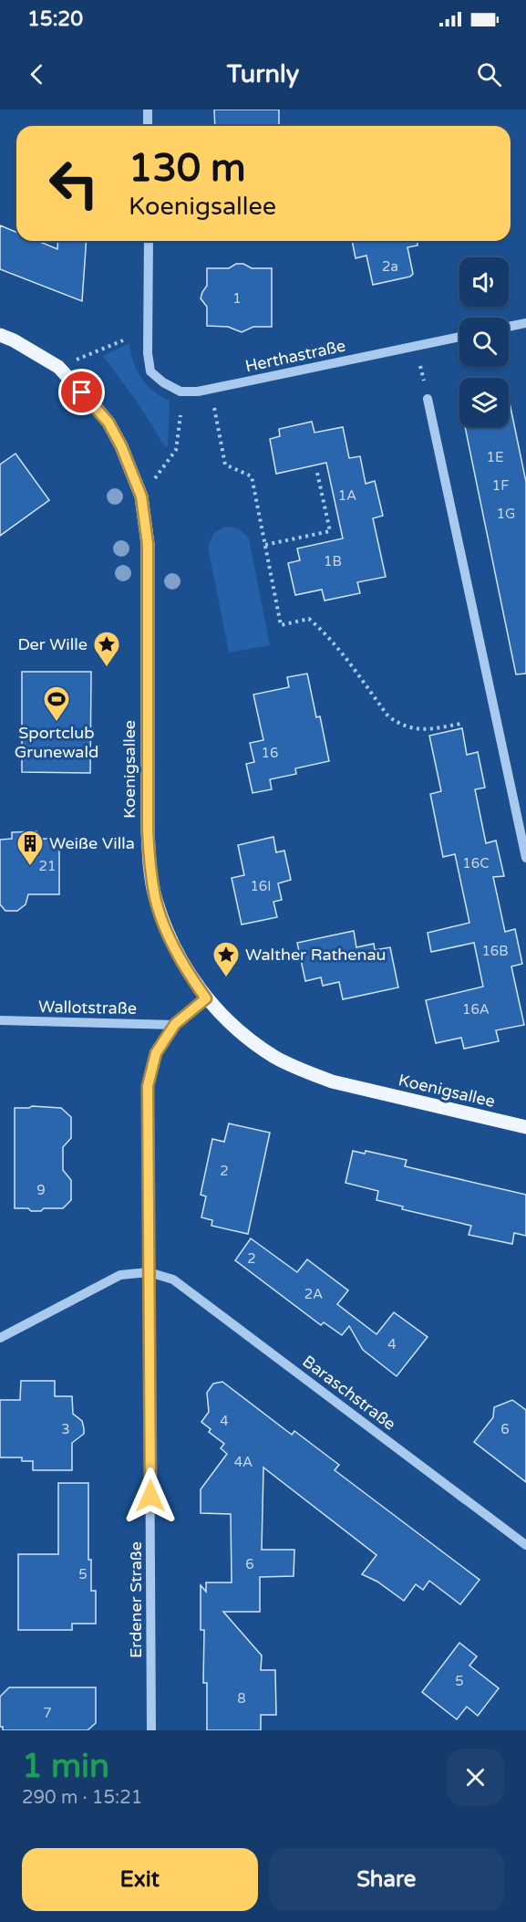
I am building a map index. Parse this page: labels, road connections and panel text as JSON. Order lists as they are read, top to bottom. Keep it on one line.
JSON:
{"streets":{"main road":["Koenigsallee"],"street":["Herthastraße","Wallotstraße","Baraschstraße","Erdener Straße"]},"crossings":[["Koenigsallee","Erdener Straße"],["Wallotstraße","Erdener Straße"],["Baraschstraße","Erdener Straße"]],"places":{"place":["Der Wille","Walther Rathenau"],"sports":["Sportclub Grunewald"],"building":["Weiße Villa"]},"house_numbers":["2a","1","1E","1F","1A","1G","1B","16","16C","21","16I","16B","16A","2","9","2","2A","4","4","3","6","4A","6","5","5","8","7"],"page":{"status":"15:20","header":"Turnly","turn":["130 m","Koenigsallee"],"heading":["1 min","290 m · 15:21"],"buttons":["Exit","Share"]}}
